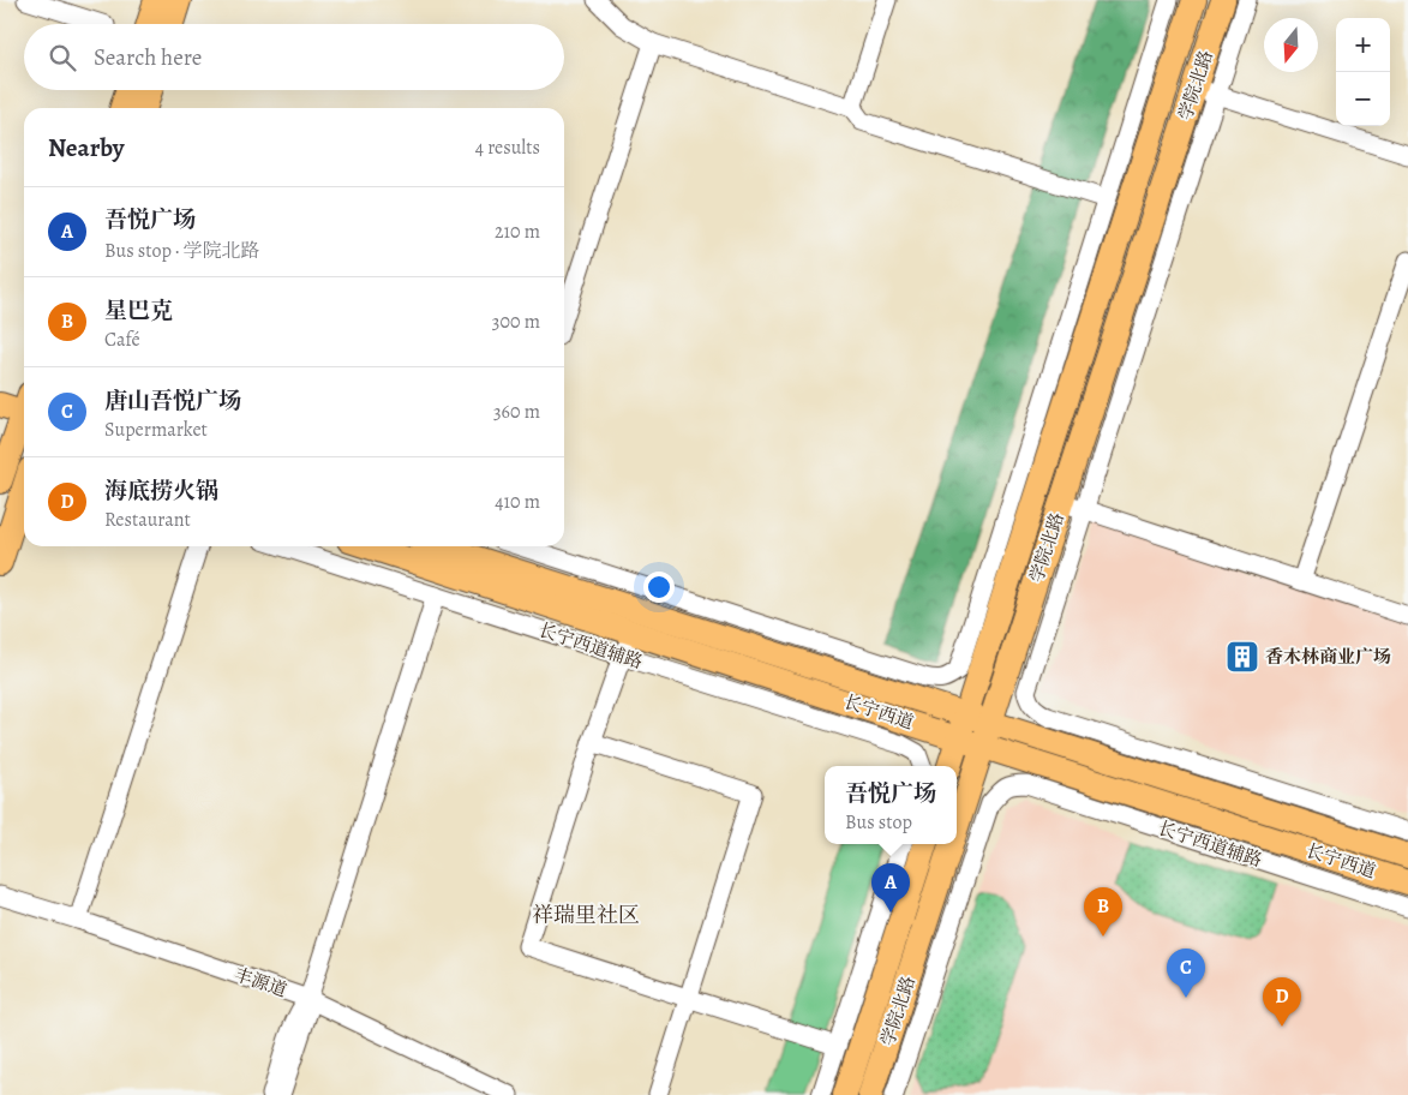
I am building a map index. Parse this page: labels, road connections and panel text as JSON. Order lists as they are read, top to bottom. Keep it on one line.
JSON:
{"streets":{"main road":["学院北路","长宁西道"],"street":["长宁西道辅路","丰源道"]},"crossings":[["学院北路","长宁西道"]],"districts":["祥瑞里社区"],"places":{"building":["香木林商业广场"]},"north":"bottom","page":{"map_buttons":["+","−"],"search":"Search here","heading":["Nearby","4 results"],"list":[{"mark":"A","name":"吾悦广场","note":"Bus stop · 学院北路","value":"210 m"},{"mark":"B","name":"星巴克","note":"Café","value":"300 m"},{"mark":"C","name":"唐山吾悦广场","note":"Supermarket","value":"360 m"},{"mark":"D","name":"海底捞火锅","note":"Restaurant","value":"410 m"}],"popup":["吾悦广场","Bus stop"],"pins":["A","B","C","D"]}}
